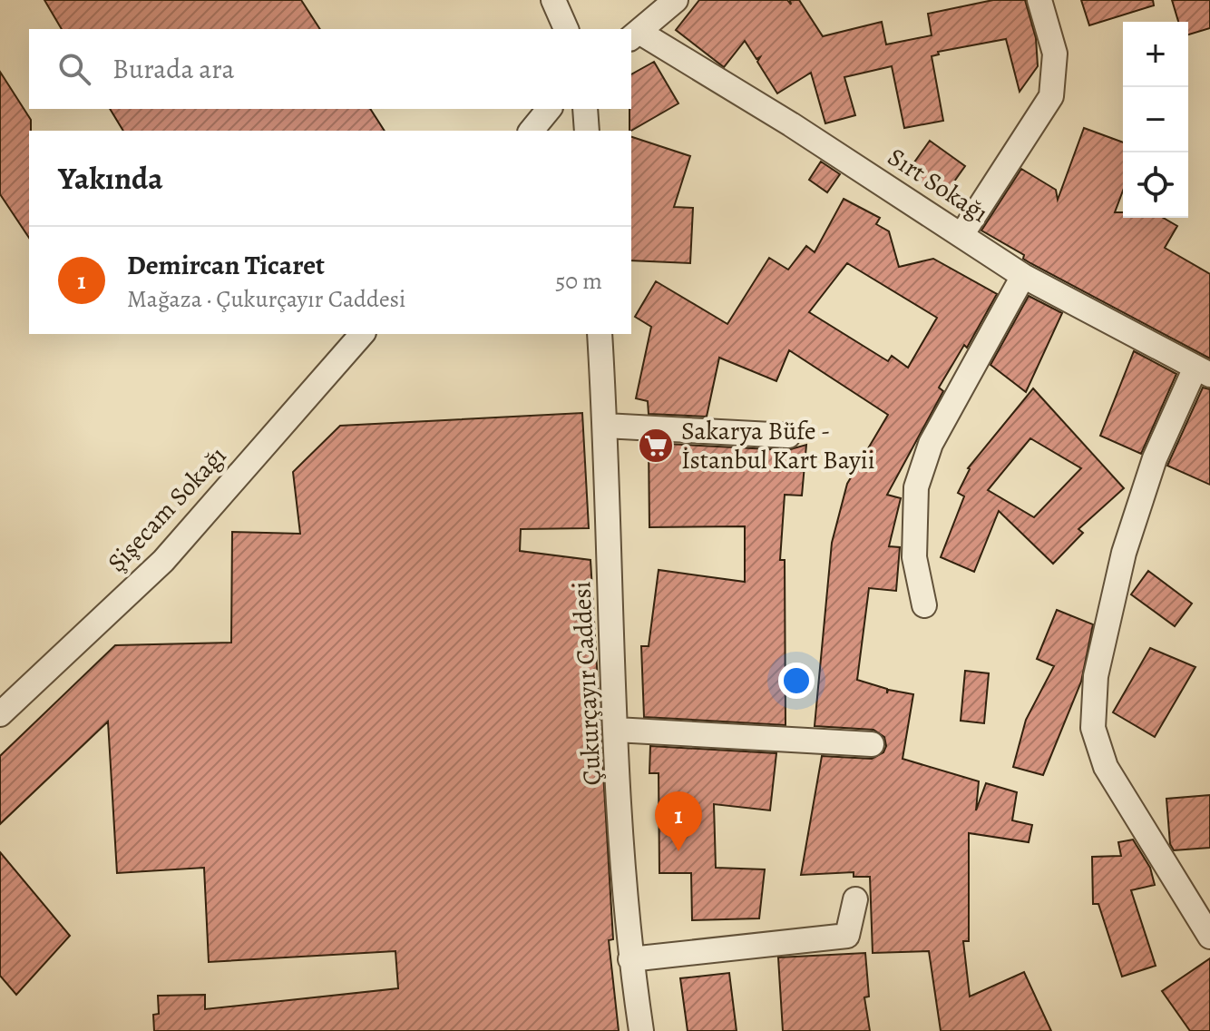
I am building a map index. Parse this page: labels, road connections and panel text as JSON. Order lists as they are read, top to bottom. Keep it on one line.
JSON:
{"streets":{"street":["Sırt Sokağı","Şişecam Sokağı","Çukurçayır Caddesi"]},"places":{"supermarket":["Sakarya Büfe - İstanbul Kart Bayii"]},"page":{"map_buttons":["+","−"],"search":"Burada ara","heading":"Yakında","list":[{"mark":"1","name":"Demircan Ticaret","note":"Mağaza · Çukurçayır Caddesi","value":"50 m"}],"pins":"1"}}
